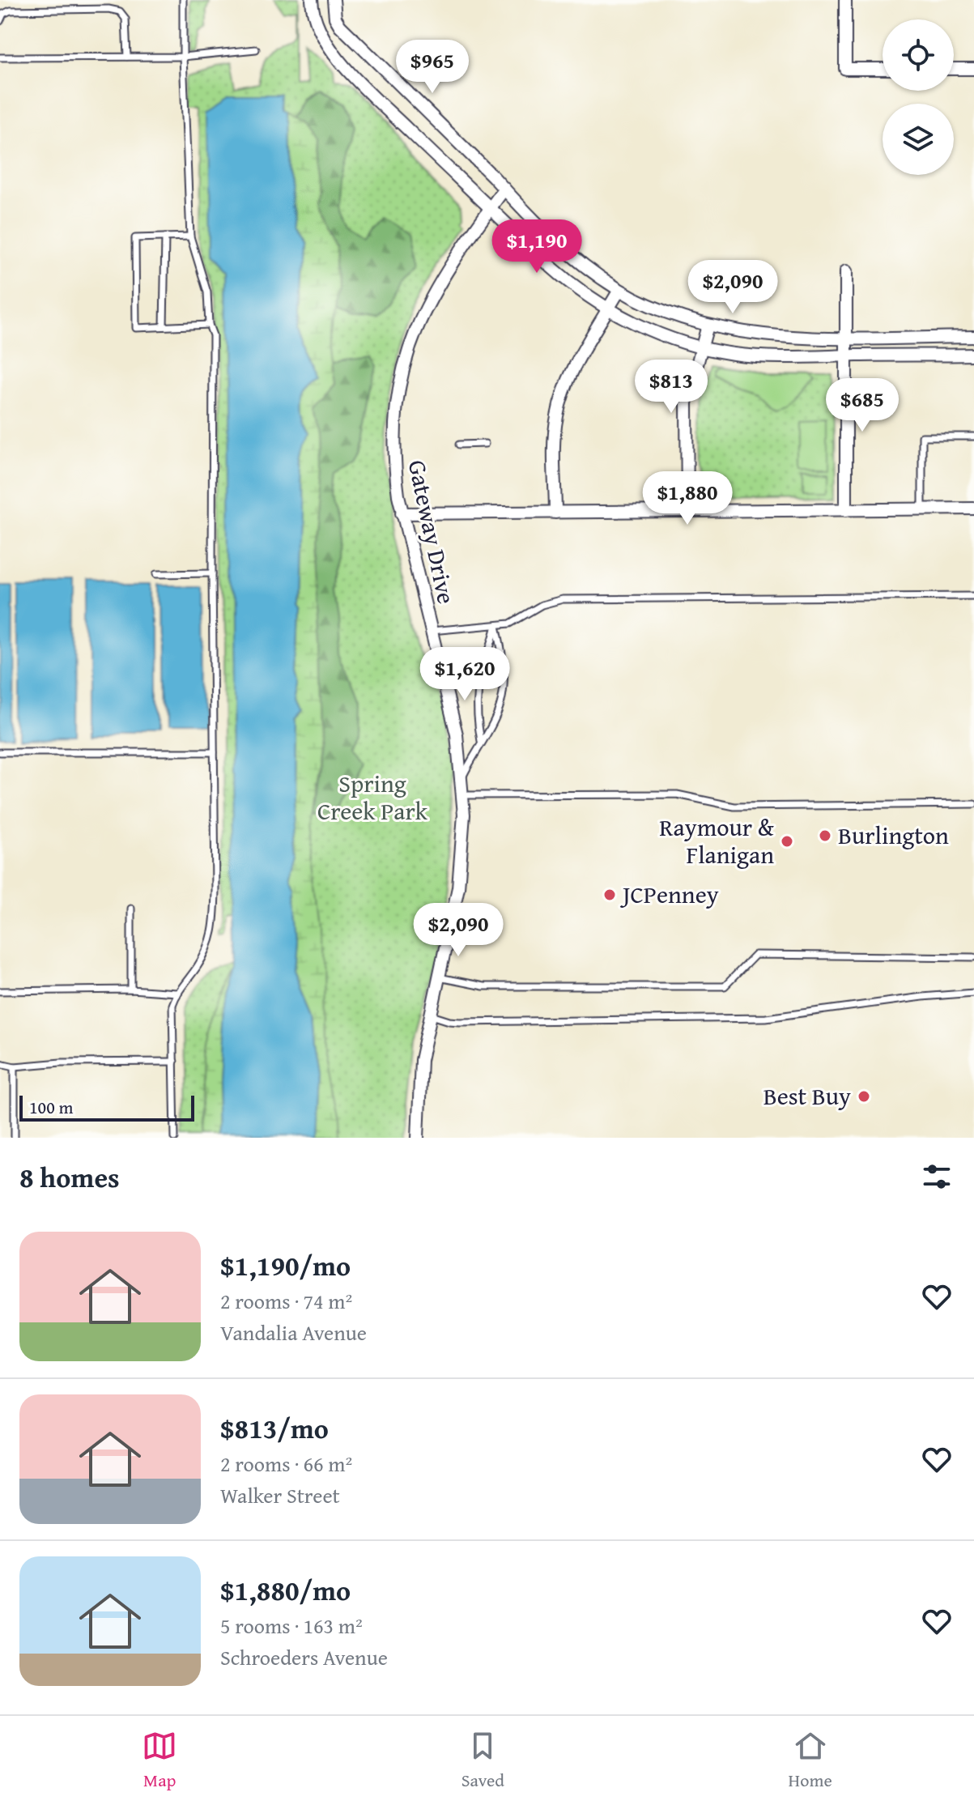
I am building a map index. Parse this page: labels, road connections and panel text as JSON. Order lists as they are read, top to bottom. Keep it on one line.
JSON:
{"streets":{"street":["Gateway Drive"]},"parks":["Spring Creek Park"],"places":["Burlington","Raymour & Flanigan","JCPenney","Best Buy"],"scale_bar":"100 m","page":{"price":["$965","$1,190","$2,090","$813","$685","$1,880","$1,620","$2,090"],"scale":"100 m","heading":"8 homes","list":[{"name":"$1,190/mo","note":"2 rooms · 74 m² · Vandalia Avenue"},{"name":"$813/mo","note":"2 rooms · 66 m² · Walker Street"},{"name":"$1,880/mo","note":"5 rooms · 163 m² · Schroeders Avenue"}],"tabs":["Map","Saved","Home"]}}
